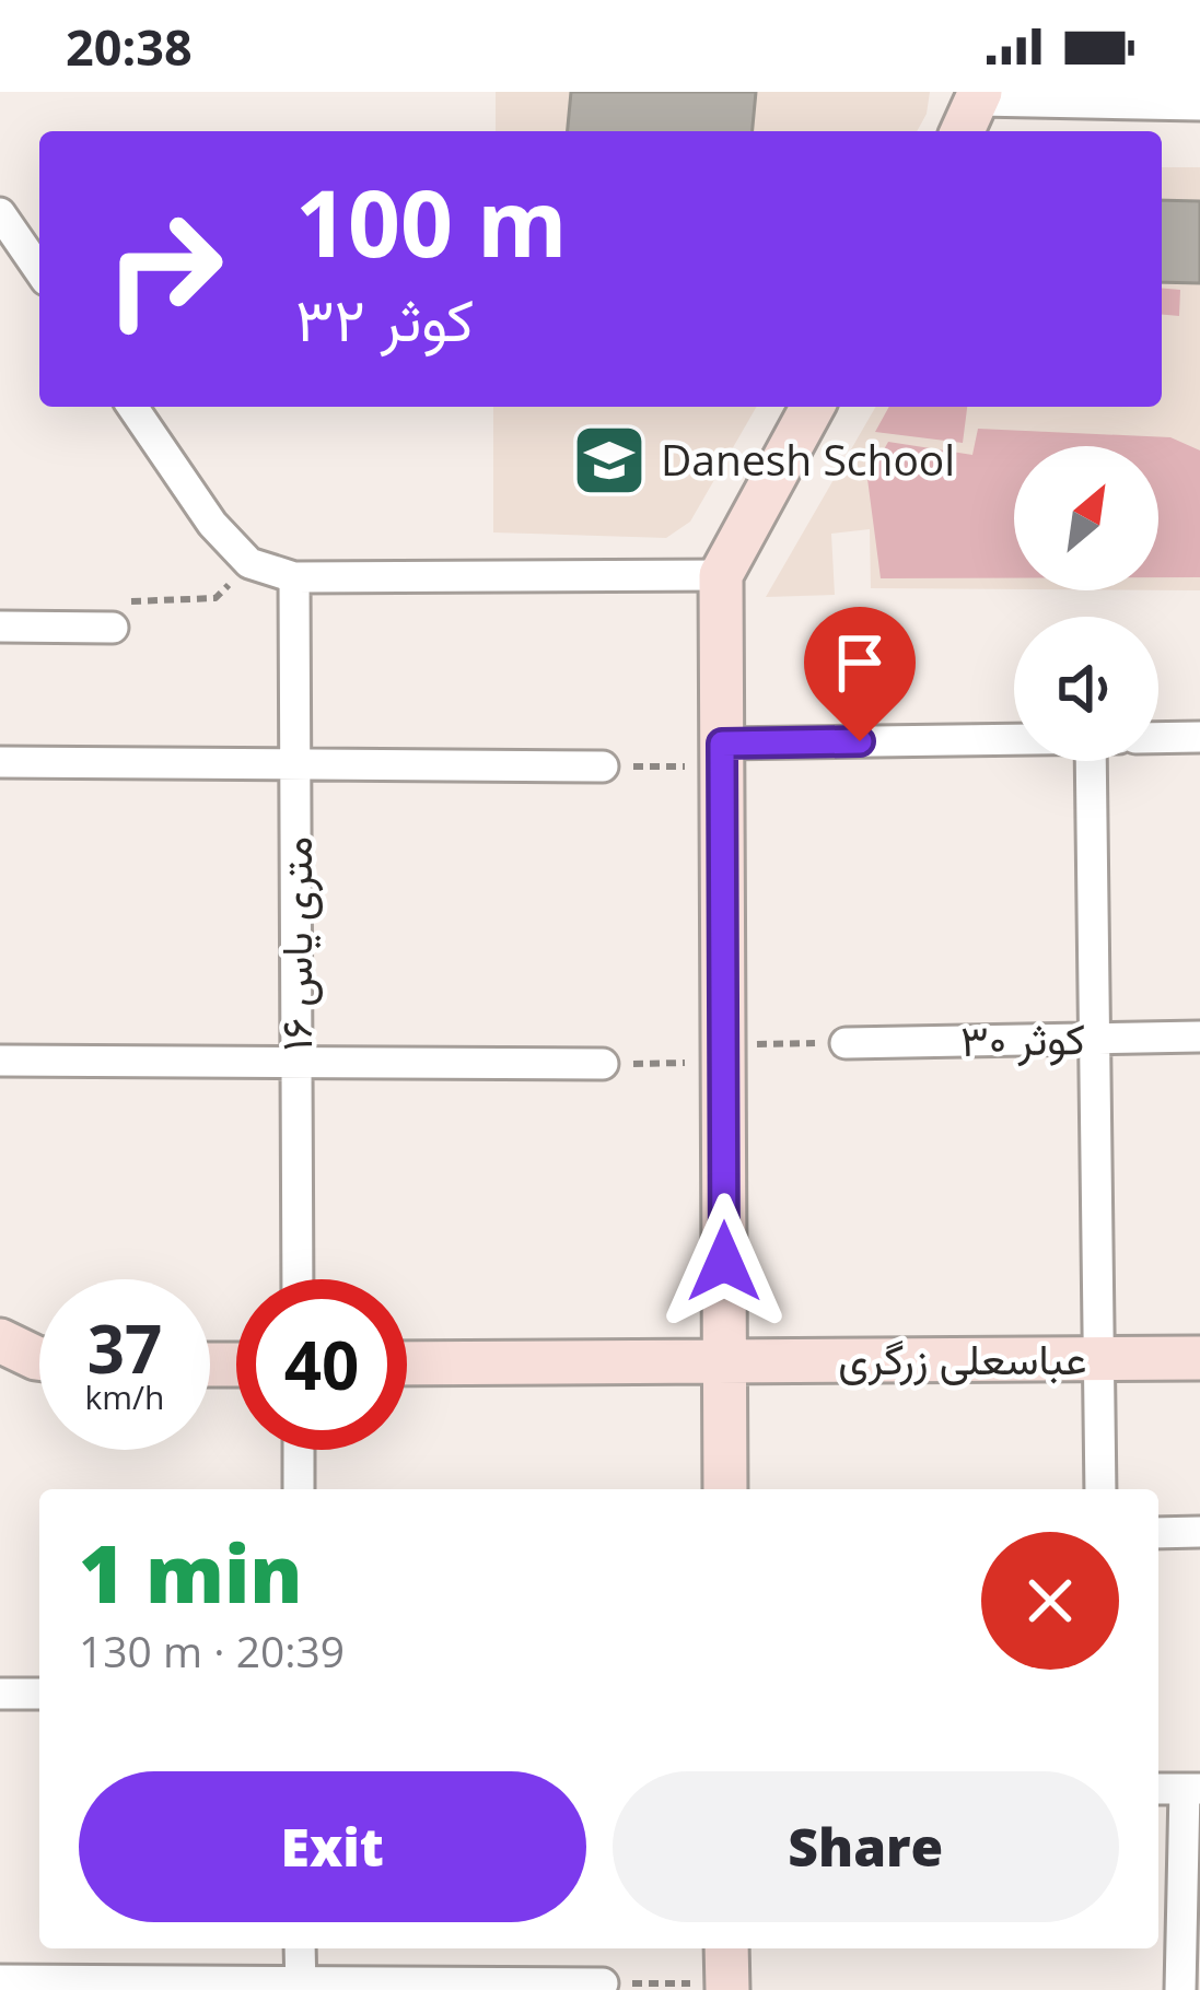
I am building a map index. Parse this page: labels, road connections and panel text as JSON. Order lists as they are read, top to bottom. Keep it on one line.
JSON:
{"streets":{"street":["۱۶ متری یاس","کوثر ۳۰","عباسعلی زرگری"]},"places":{"school or university":["Danesh School"]},"north":"top right","page":{"status":"20:38","turn":["100 m","کوثر ۳۲"],"speed":"37 km/h","limit":"40","heading":["1 min","130 m · 20:39"],"buttons":["Exit","Share"]}}
